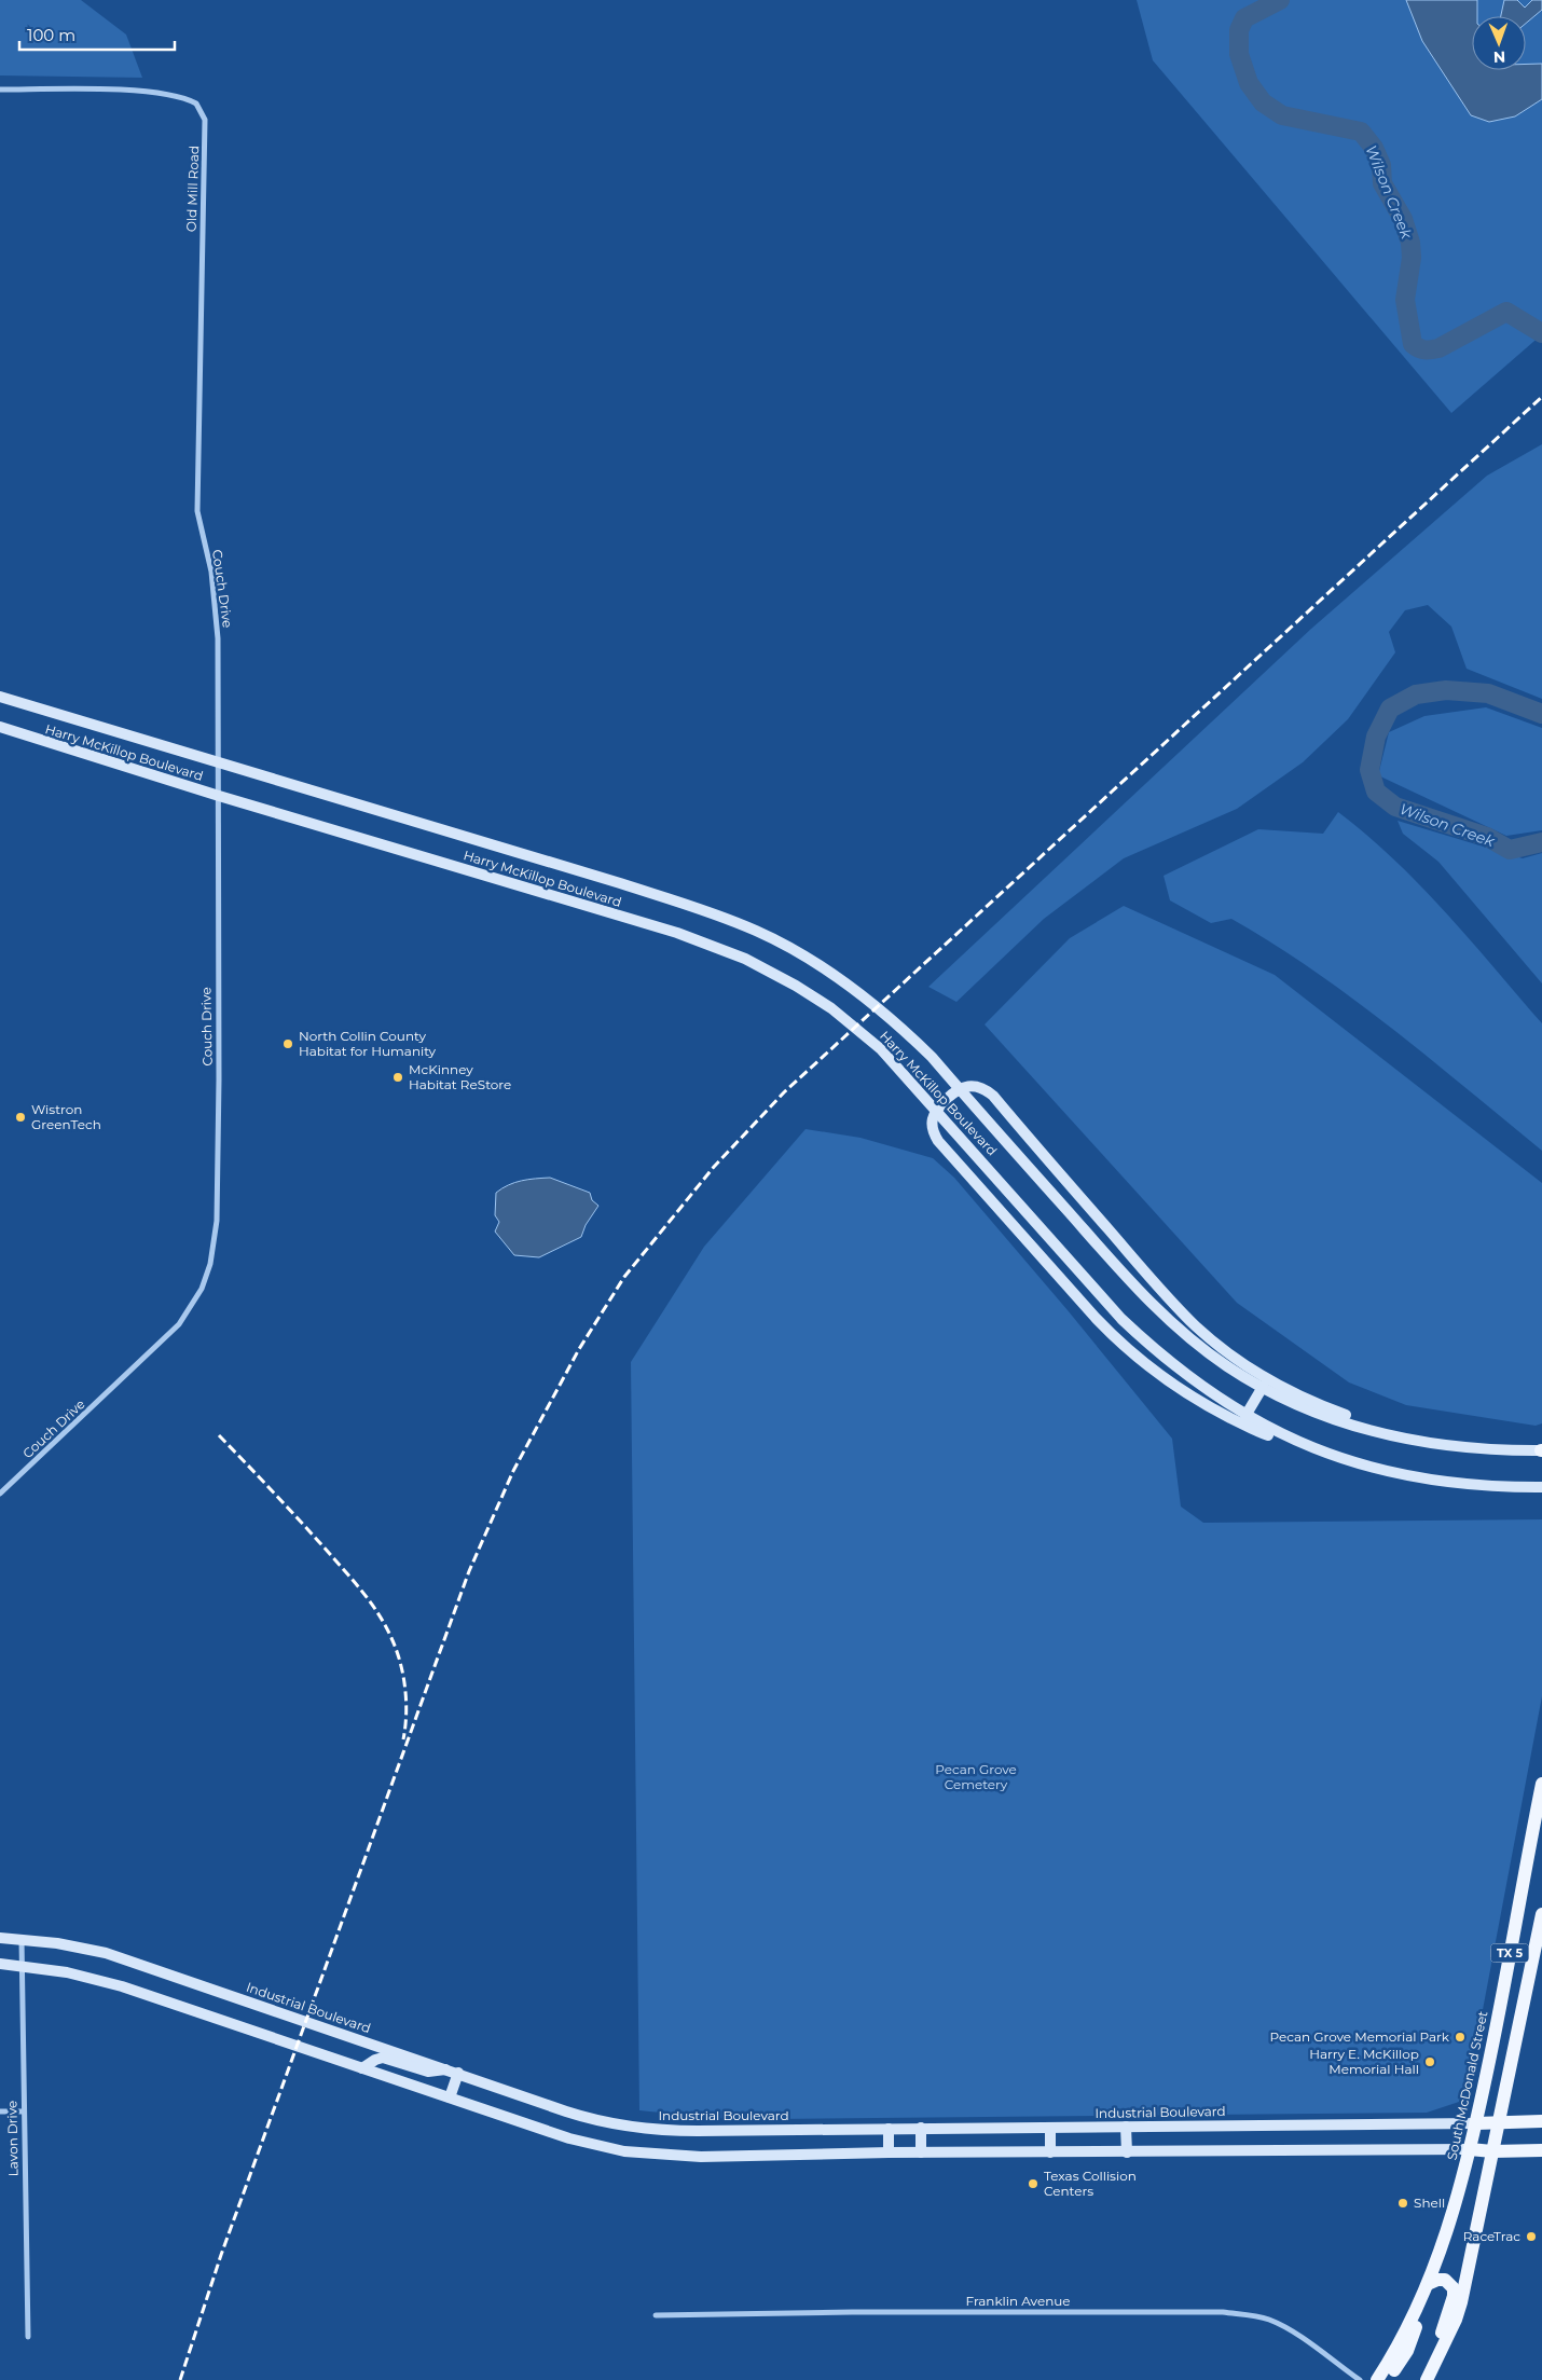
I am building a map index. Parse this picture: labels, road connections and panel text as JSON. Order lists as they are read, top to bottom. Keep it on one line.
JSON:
{"streets":{"main road":["Harry McKillop Boulevard","TX 5","Industrial Boulevard","South McDonald Street"],"street":["Old Mill Road","Couch Drive","Lavon Drive","Franklin Avenue"]},"crossings":[["Old Mill Road","Couch Drive"],["Couch Drive","Harry McKillop Boulevard"],["Industrial Boulevard","South McDonald Street"],["Industrial Boulevard","Lavon Drive"]],"water":["Wilson Creek"],"parks":["Pecan Grove Cemetery"],"places":["North Collin County Habitat for Humanity","McKinney Habitat ReStore","Wistron GreenTech","Pecan Grove Memorial Park","Harry E. McKillop Memorial Hall","Texas Collision Centers","Shell","RaceTrac"],"scale_bar":"100 m","north":"bottom"}
